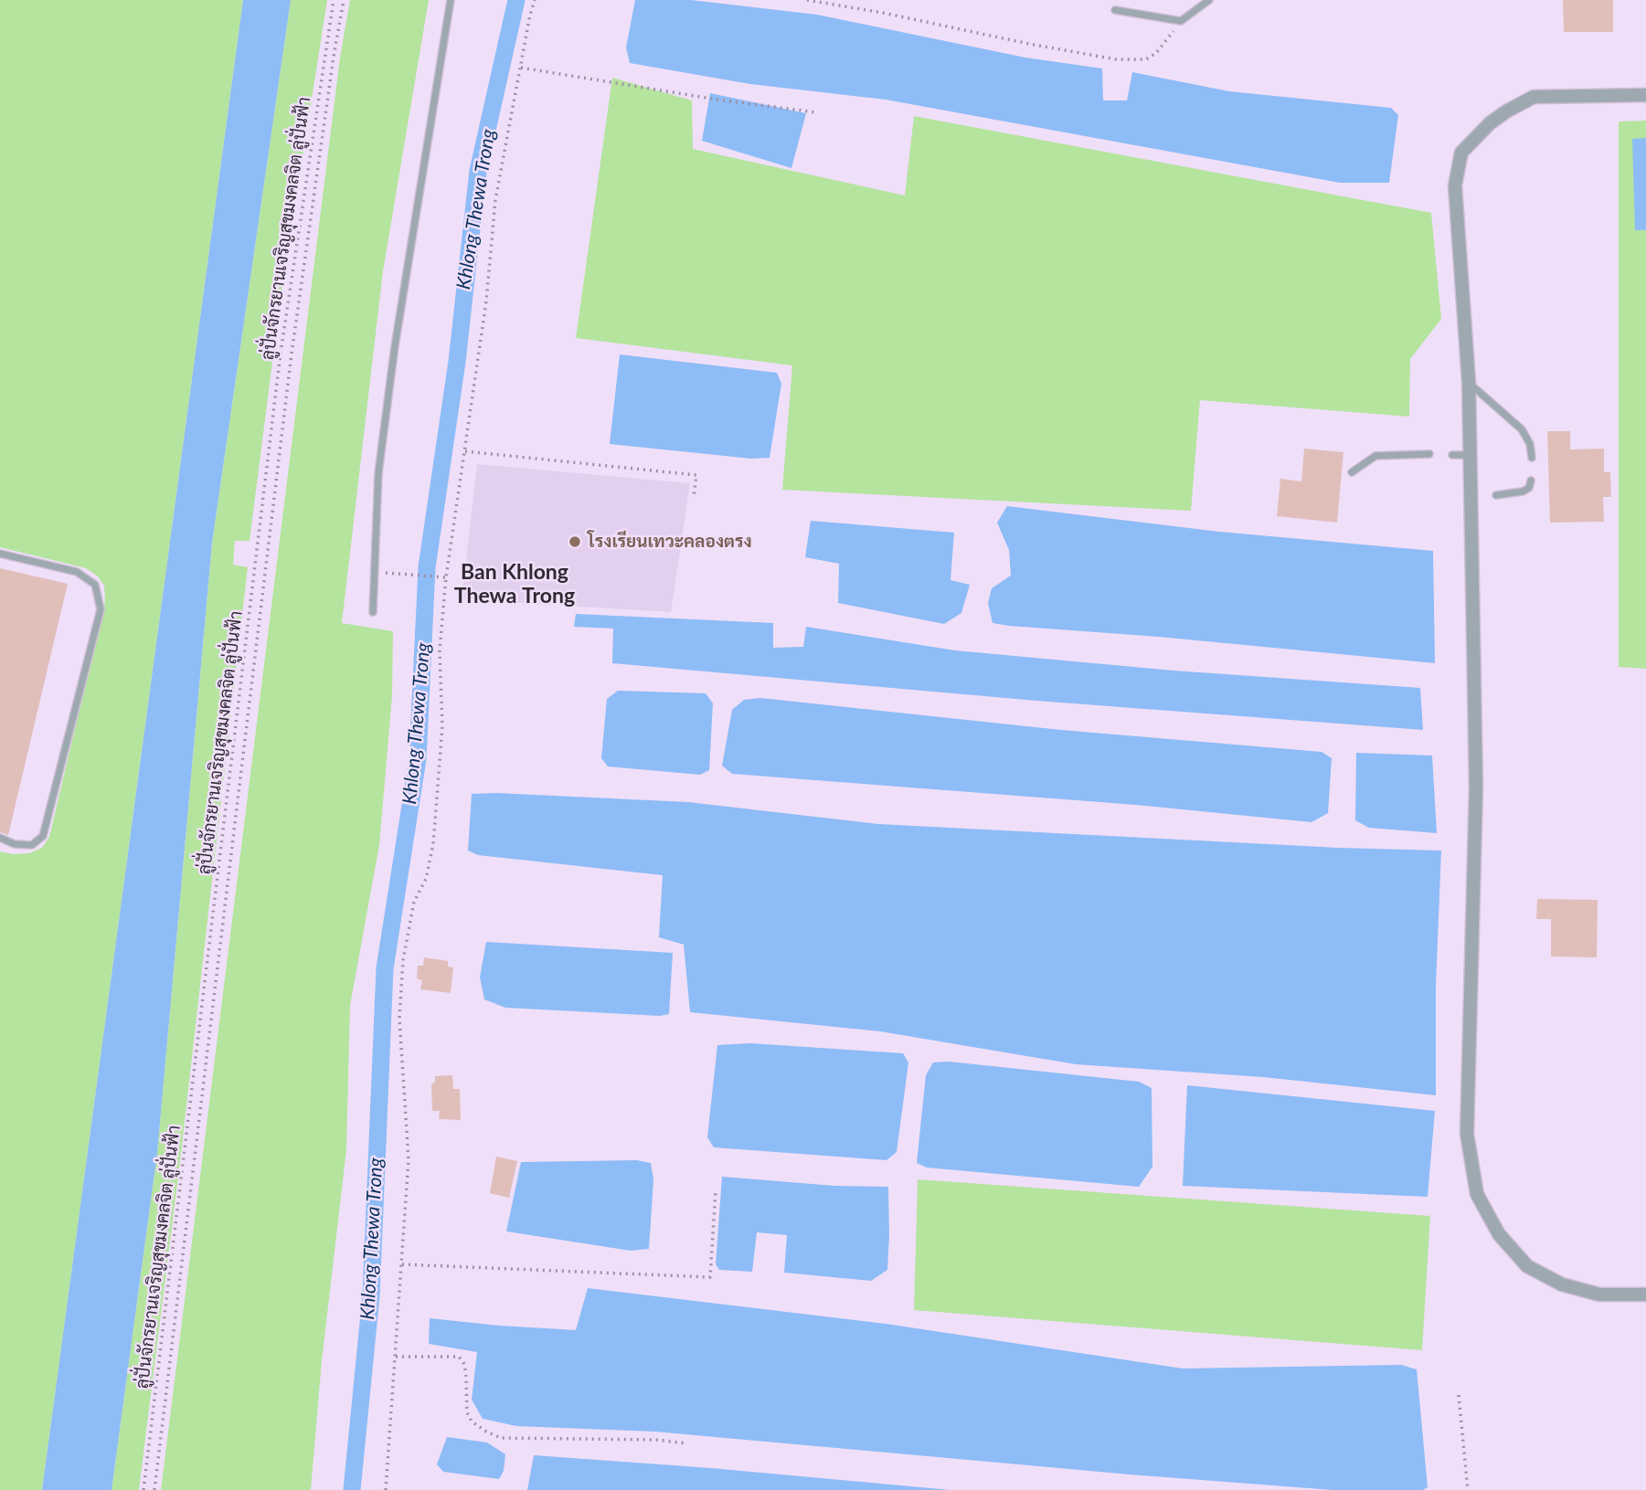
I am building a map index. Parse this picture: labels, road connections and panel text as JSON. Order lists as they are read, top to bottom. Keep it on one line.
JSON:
{"streets":{"path":["ลู่ปั่นจักรยานเจริญสุขมงคลจิต ลู่ปั่นฟ้า"]},"districts":["Ban Khlong Thewa Trong"],"water":["Khlong Thewa Trong"],"places":["โรงเรียนเทวะคลองตรง"]}
